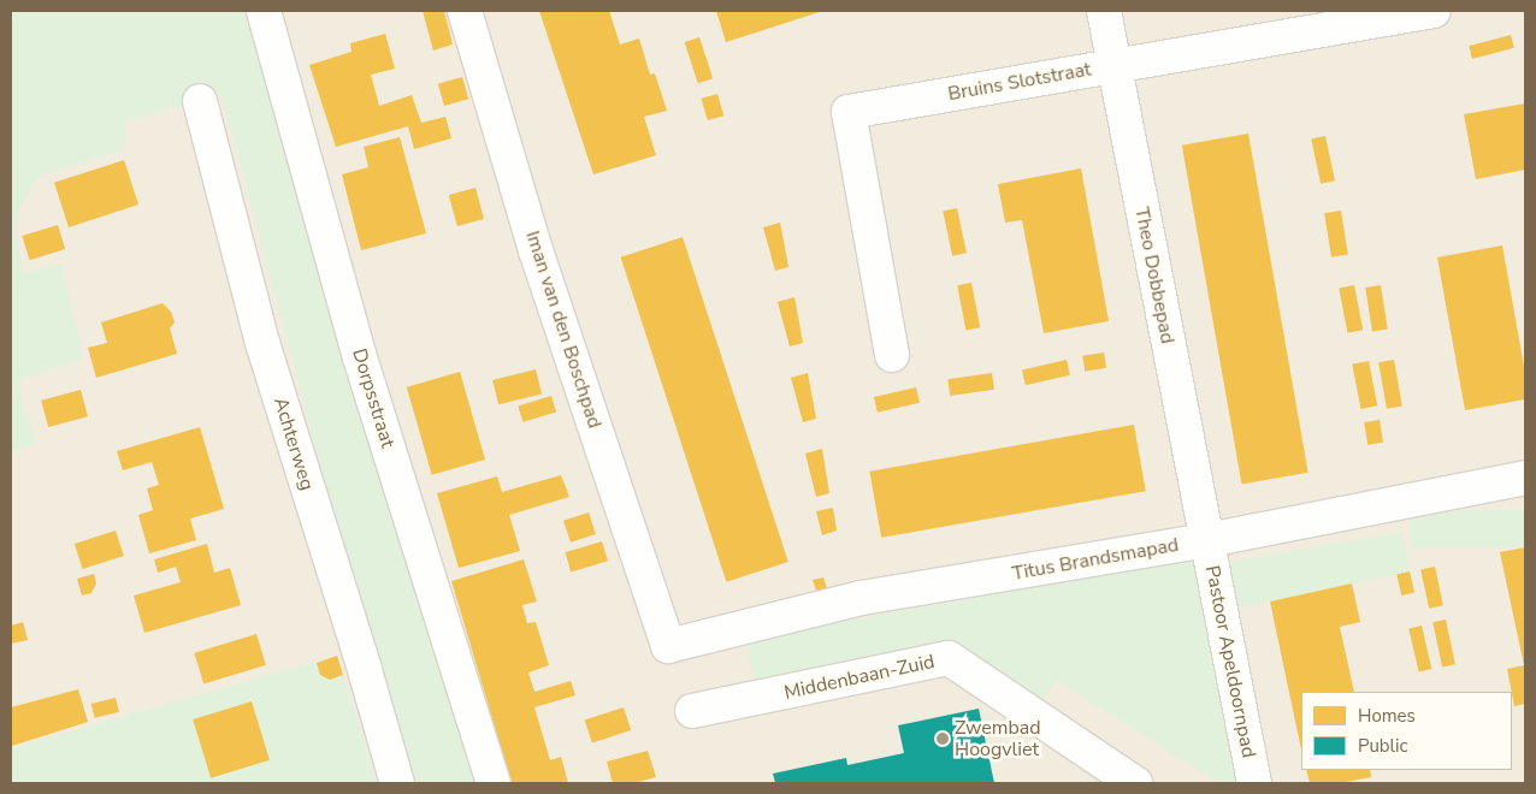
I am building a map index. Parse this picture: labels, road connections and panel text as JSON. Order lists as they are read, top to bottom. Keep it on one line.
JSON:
{"streets":{"street":["Bruins Slotstraat","Theo Dobbepad","Iman van den Boschpad","Dorpsstraat","Achterweg","Titus Brandsmapad","Pastoor Apeldoornpad","Middenbaan-Zuid"]},"crossings":[["Bruins Slotstraat","Theo Dobbepad"],["Theo Dobbepad","Titus Brandsmapad"],["Theo Dobbepad","Pastoor Apeldoornpad"],["Iman van den Boschpad","Titus Brandsmapad"],["Titus Brandsmapad","Pastoor Apeldoornpad"]],"places":["Zwembad Hoogvliet"],"legend":["Homes","Public"]}
